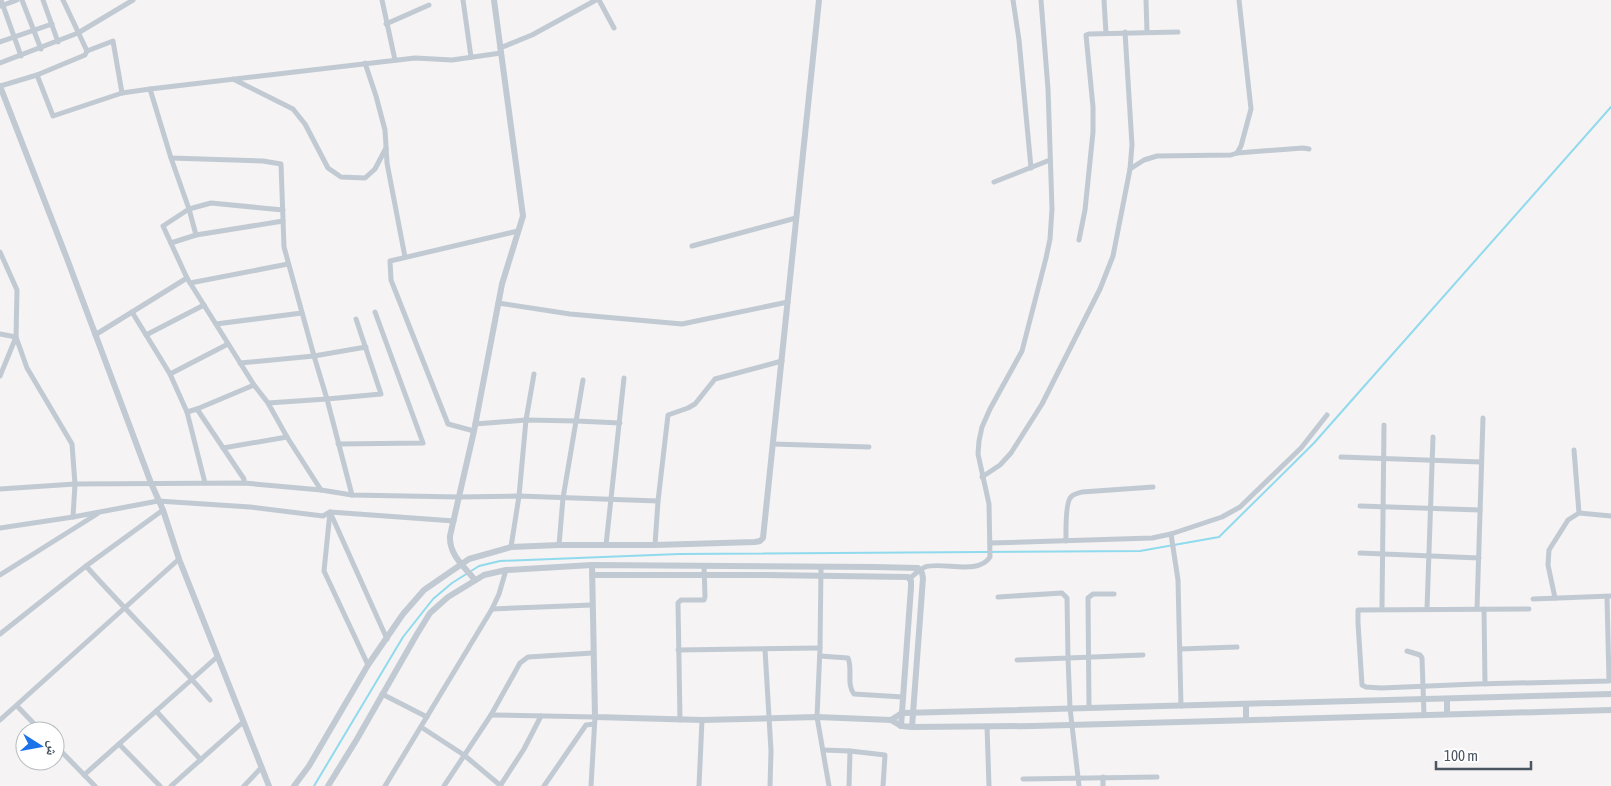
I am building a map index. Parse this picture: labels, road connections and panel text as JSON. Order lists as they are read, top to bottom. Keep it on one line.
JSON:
{"scale_bar":"100 m","north":"right"}
